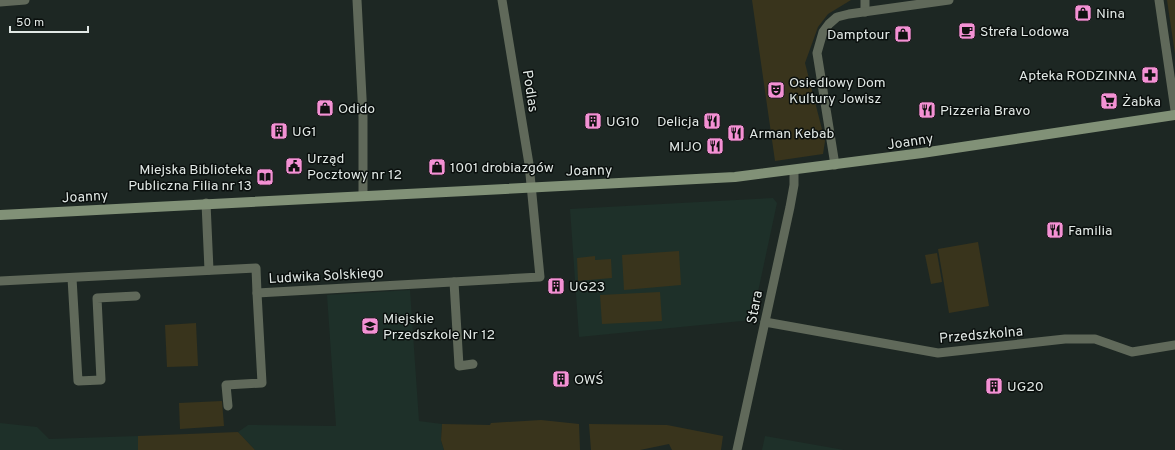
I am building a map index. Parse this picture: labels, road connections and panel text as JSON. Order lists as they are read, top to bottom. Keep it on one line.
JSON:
{"streets":{"street":["Podlas","Joanny","Ludwika Solskiego","Stara","Przedszkolna"]},"crossings":[["Podlas","Joanny"],["Podlas","Ludwika Solskiego"],["Joanny","Ludwika Solskiego"],["Joanny","Stara"],["Stara","Przedszkolna"]],"places":{"shop":["Nina","Damptour","Odido","1001 drobiazgów"],"cafe":["Strefa Lodowa"],"pharmacy":["Apteka RODZINNA"],"theatre":["Osiedlowy Dom Kultury Jowisz"],"supermarket":["Żabka"],"restaurant":["Pizzeria Bravo","Delicja","Arman Kebab","MIJO","Familia"],"building":["UG10","UG1","UG23","OWŚ","UG20"],"public building":["Urząd Pocztowy nr 12"],"library":["Miejska Biblioteka Publiczna Filia nr 13"],"school or university":["Miejskie Przedszkole Nr 12"]},"scale_bar":"50 m"}
